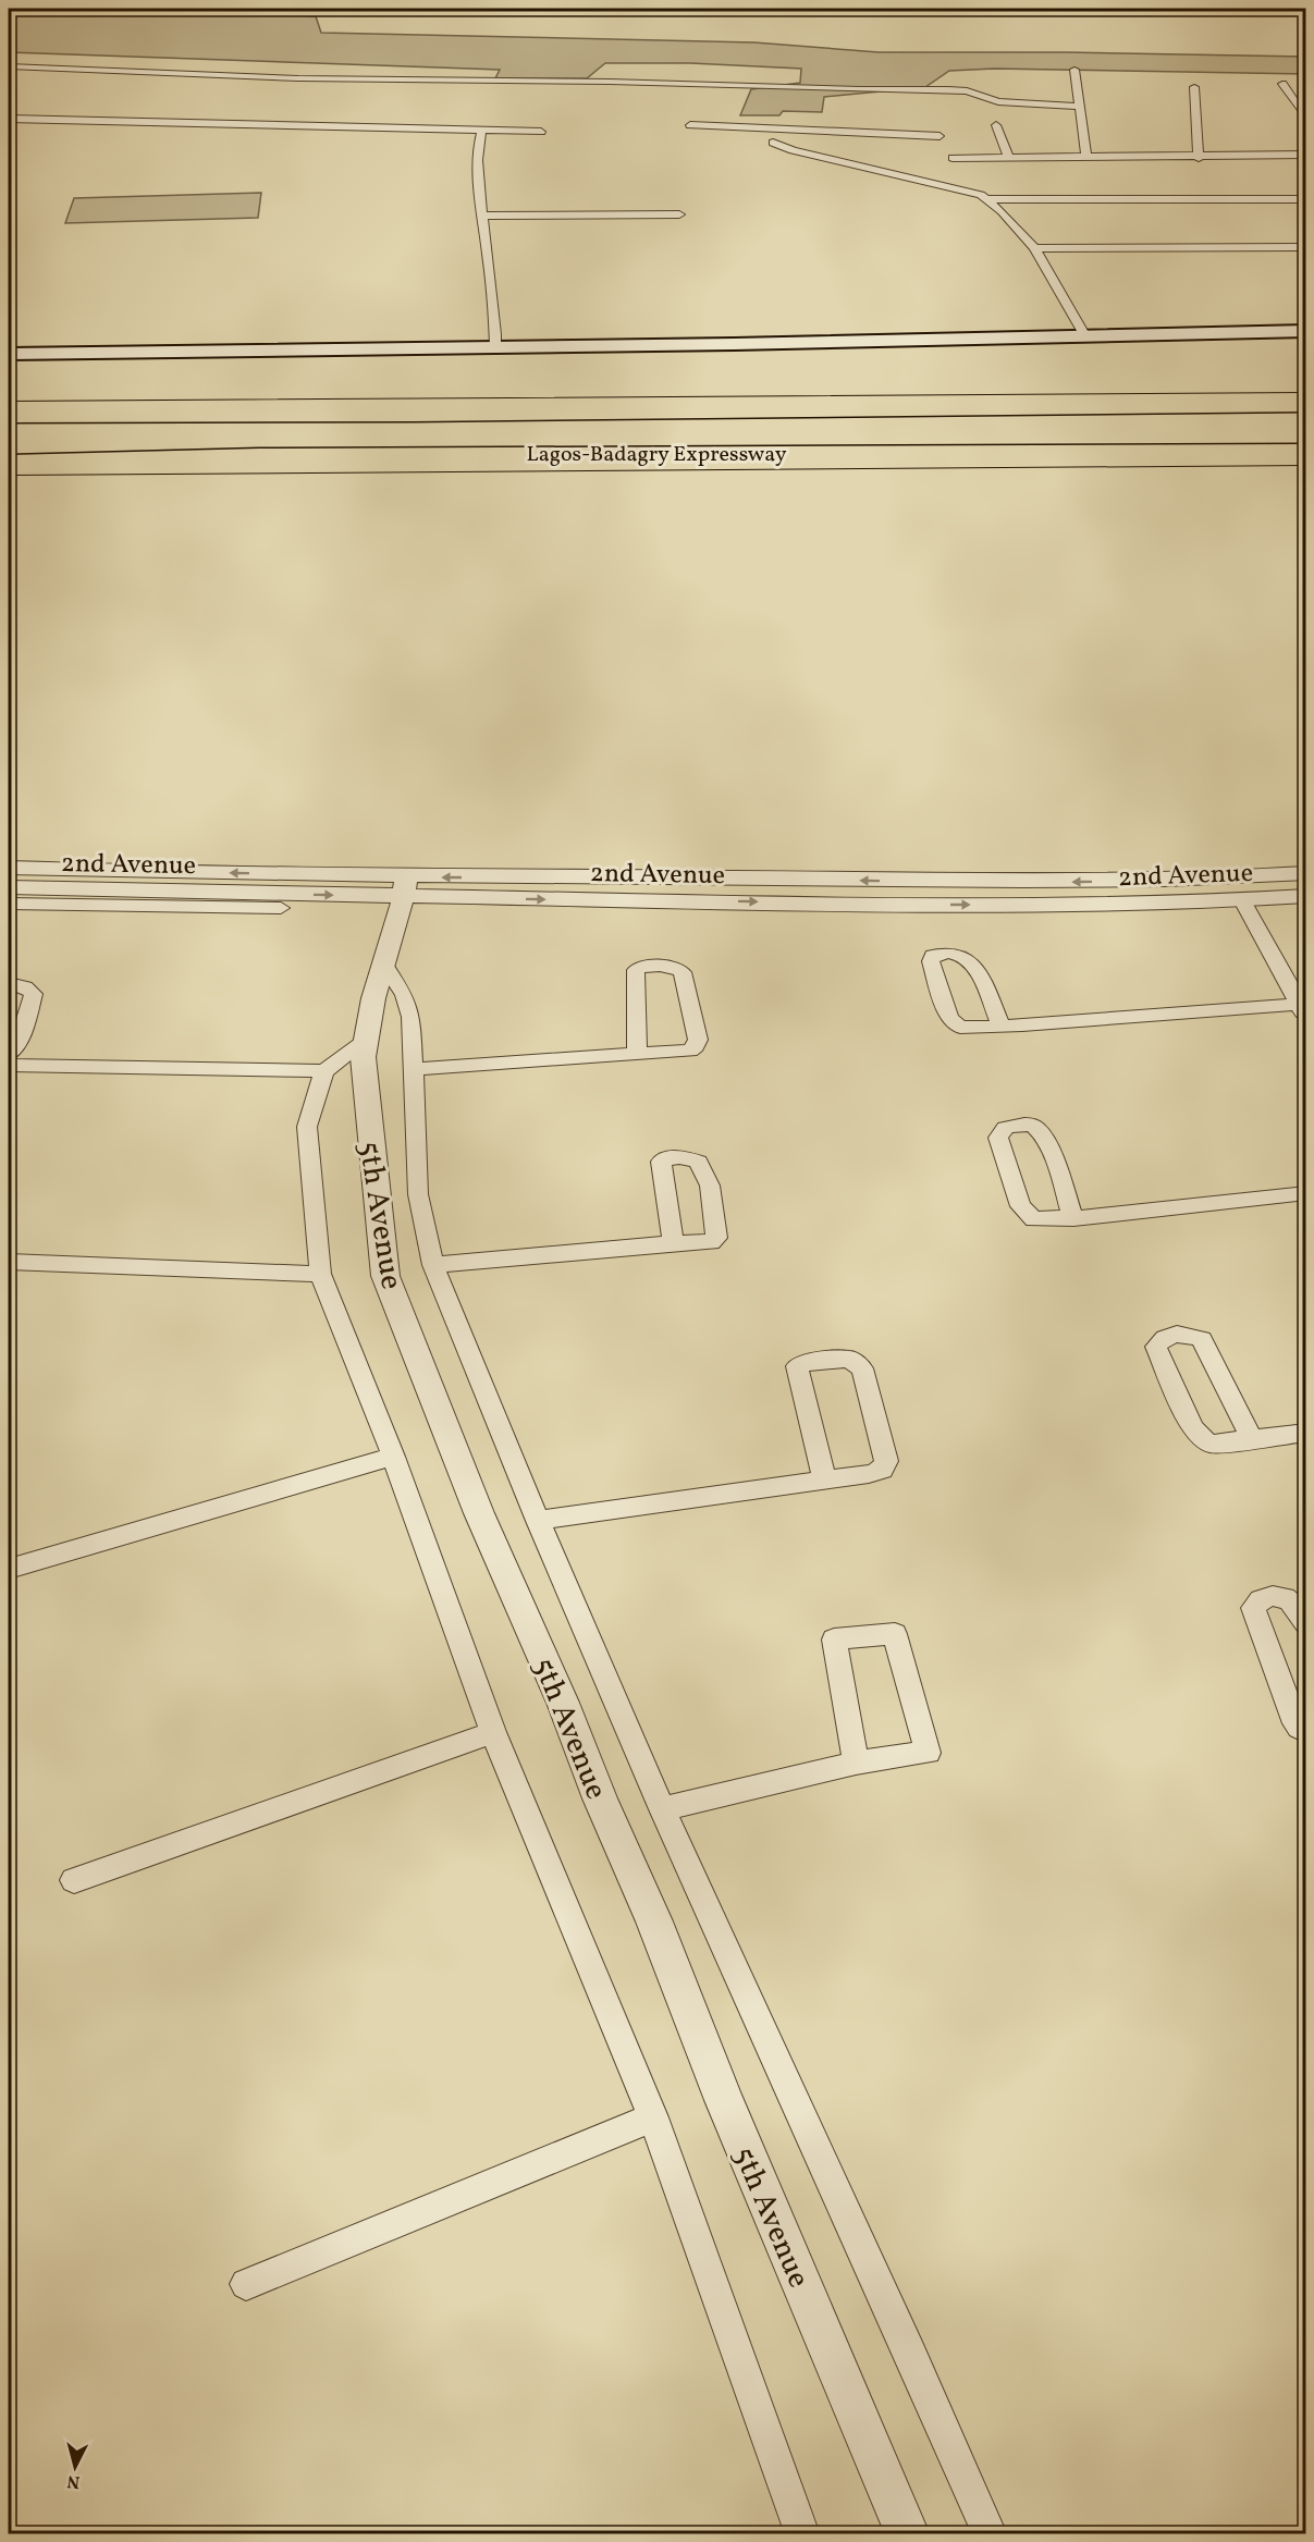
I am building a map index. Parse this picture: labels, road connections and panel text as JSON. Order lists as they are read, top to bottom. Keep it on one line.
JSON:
{"streets":{"highway":["Lagos-Badagry Expressway"],"street":["2nd Avenue","5th Avenue"]},"crossings":[["2nd Avenue","5th Avenue"]],"north":"bottom"}
